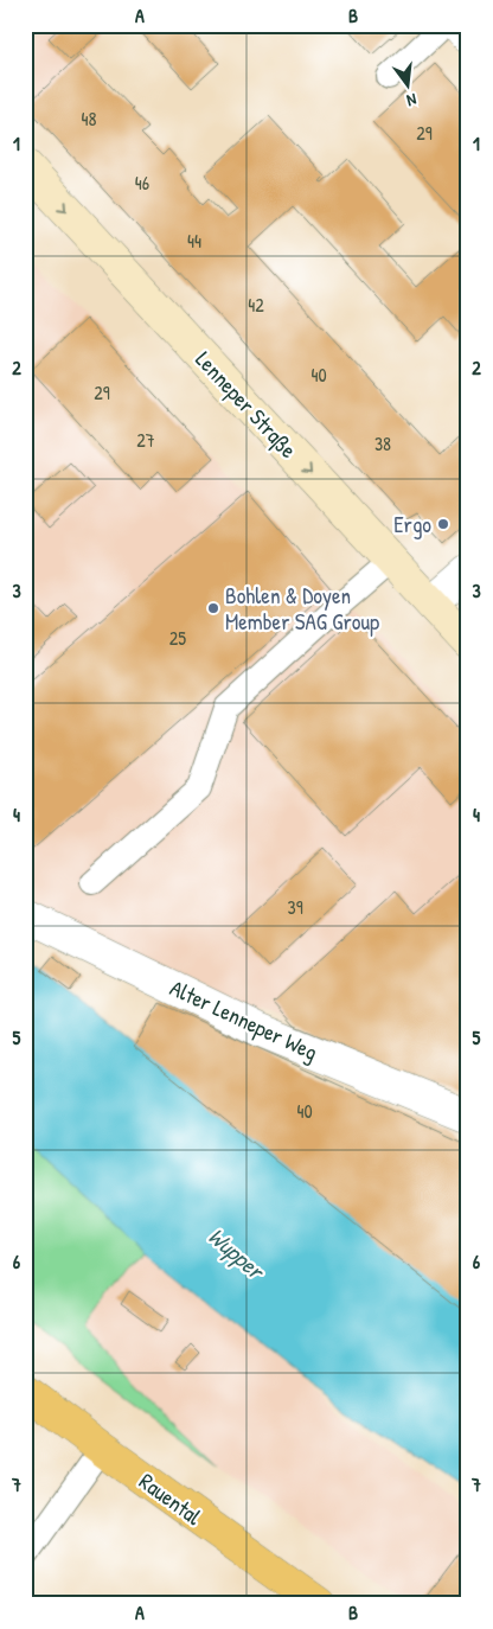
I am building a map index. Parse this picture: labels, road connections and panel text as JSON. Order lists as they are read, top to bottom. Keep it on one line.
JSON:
{"streets":{"main road":["Lenneper Straße","Rauental"],"street":["Alter Lenneper Weg"]},"one_way":["Lenneper Straße"],"water":["Wupper"],"places":["Ergo","Bohlen & Doyen Member SAG Group"],"house_numbers":["48","29","46","44","42","40","29","27","38","25","39","40"],"north":"bottom","grid":{"columns":["A","B"],"rows":["1","2","3","4","5","6","7"]}}
